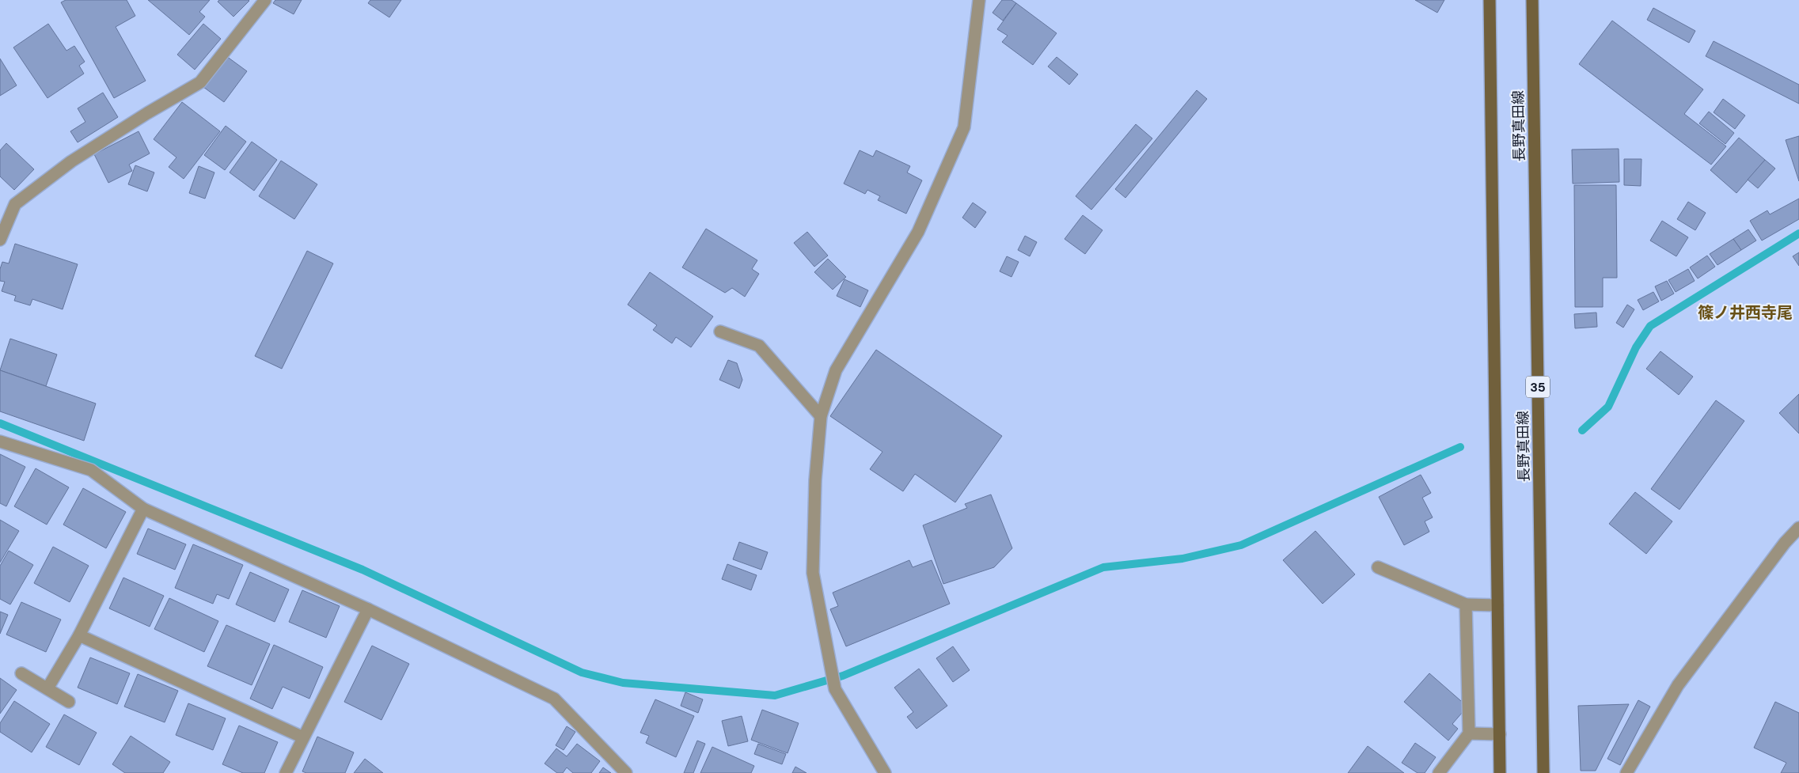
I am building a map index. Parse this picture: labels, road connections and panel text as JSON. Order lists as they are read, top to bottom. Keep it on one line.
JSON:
{"streets":{"main road":["長野真田線","35"]},"districts":["篠ノ井西寺尾"]}
